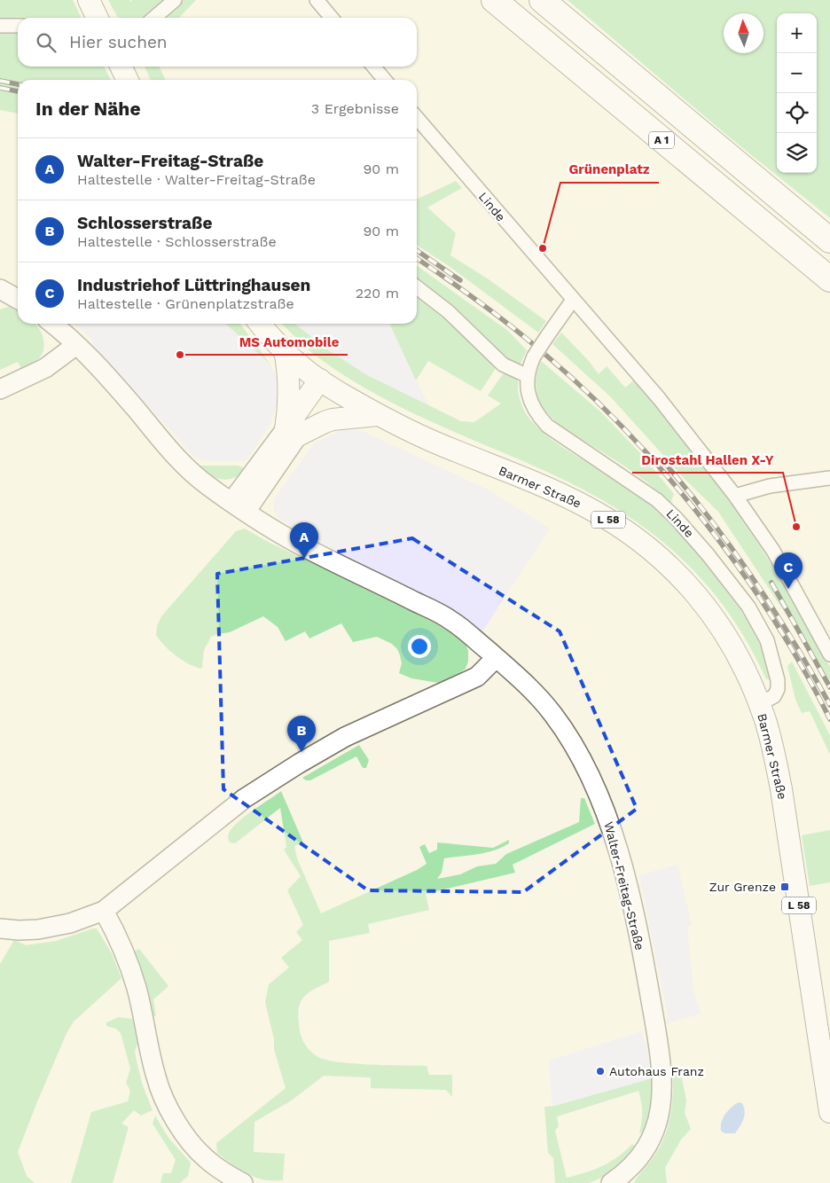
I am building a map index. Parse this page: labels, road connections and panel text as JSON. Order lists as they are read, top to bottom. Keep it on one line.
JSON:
{"streets":{"highway":["A 1"],"main road":["Barmer Straße","L 58"],"street":["Linde","Walter-Freitag-Straße"]},"crossings":[["Linde","Barmer Straße"]],"places":{"other":["Grünenplatz","MS Automobile","Dirostahl Hallen X-Y","Autohaus Franz"],"transit":["Zur Grenze"]},"north":"top","page":{"map_buttons":["+","−"],"search":"Hier suchen","heading":["In der Nähe","3 Ergebnisse"],"list":[{"mark":"A","name":"Walter-Freitag-Straße","note":"Haltestelle · Walter-Freitag-Straße","value":"90 m"},{"mark":"B","name":"Schlosserstraße","note":"Haltestelle · Schlosserstraße","value":"90 m"},{"mark":"C","name":"Industriehof Lüttringhausen","note":"Haltestelle · Grünenplatzstraße","value":"220 m"}],"pins":["A","C","B"]}}
